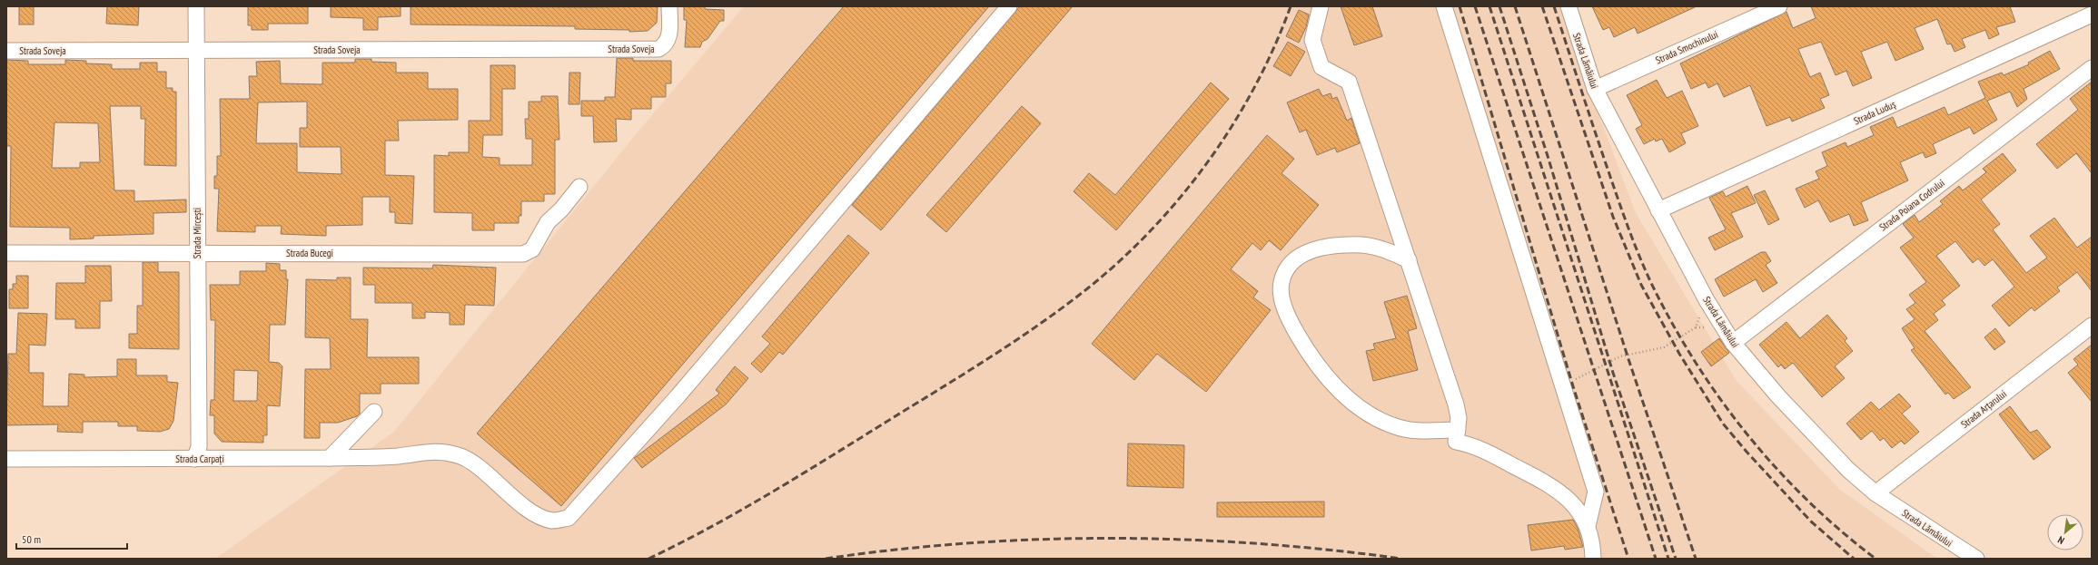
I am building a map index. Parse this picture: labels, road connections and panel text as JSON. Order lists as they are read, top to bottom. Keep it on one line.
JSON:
{"streets":{"street":["Strada Smochinului","Strada Soveja","Strada Lămâiului","Strada Luduș","Strada Poiana Codrului","Strada Mircești","Strada Bucegi","Strada Arțarului","Strada Carpați"]},"crossings":[["Strada Smochinului","Strada Lămâiului"],["Strada Soveja","Strada Mircești"],["Strada Lămâiului","Strada Luduș"],["Strada Lămâiului","Strada Poiana Codrului"],["Strada Lămâiului","Strada Arțarului"],["Strada Mircești","Strada Bucegi"],["Strada Mircești","Strada Carpați"]],"scale_bar":"50 m","north":"bottom left"}
